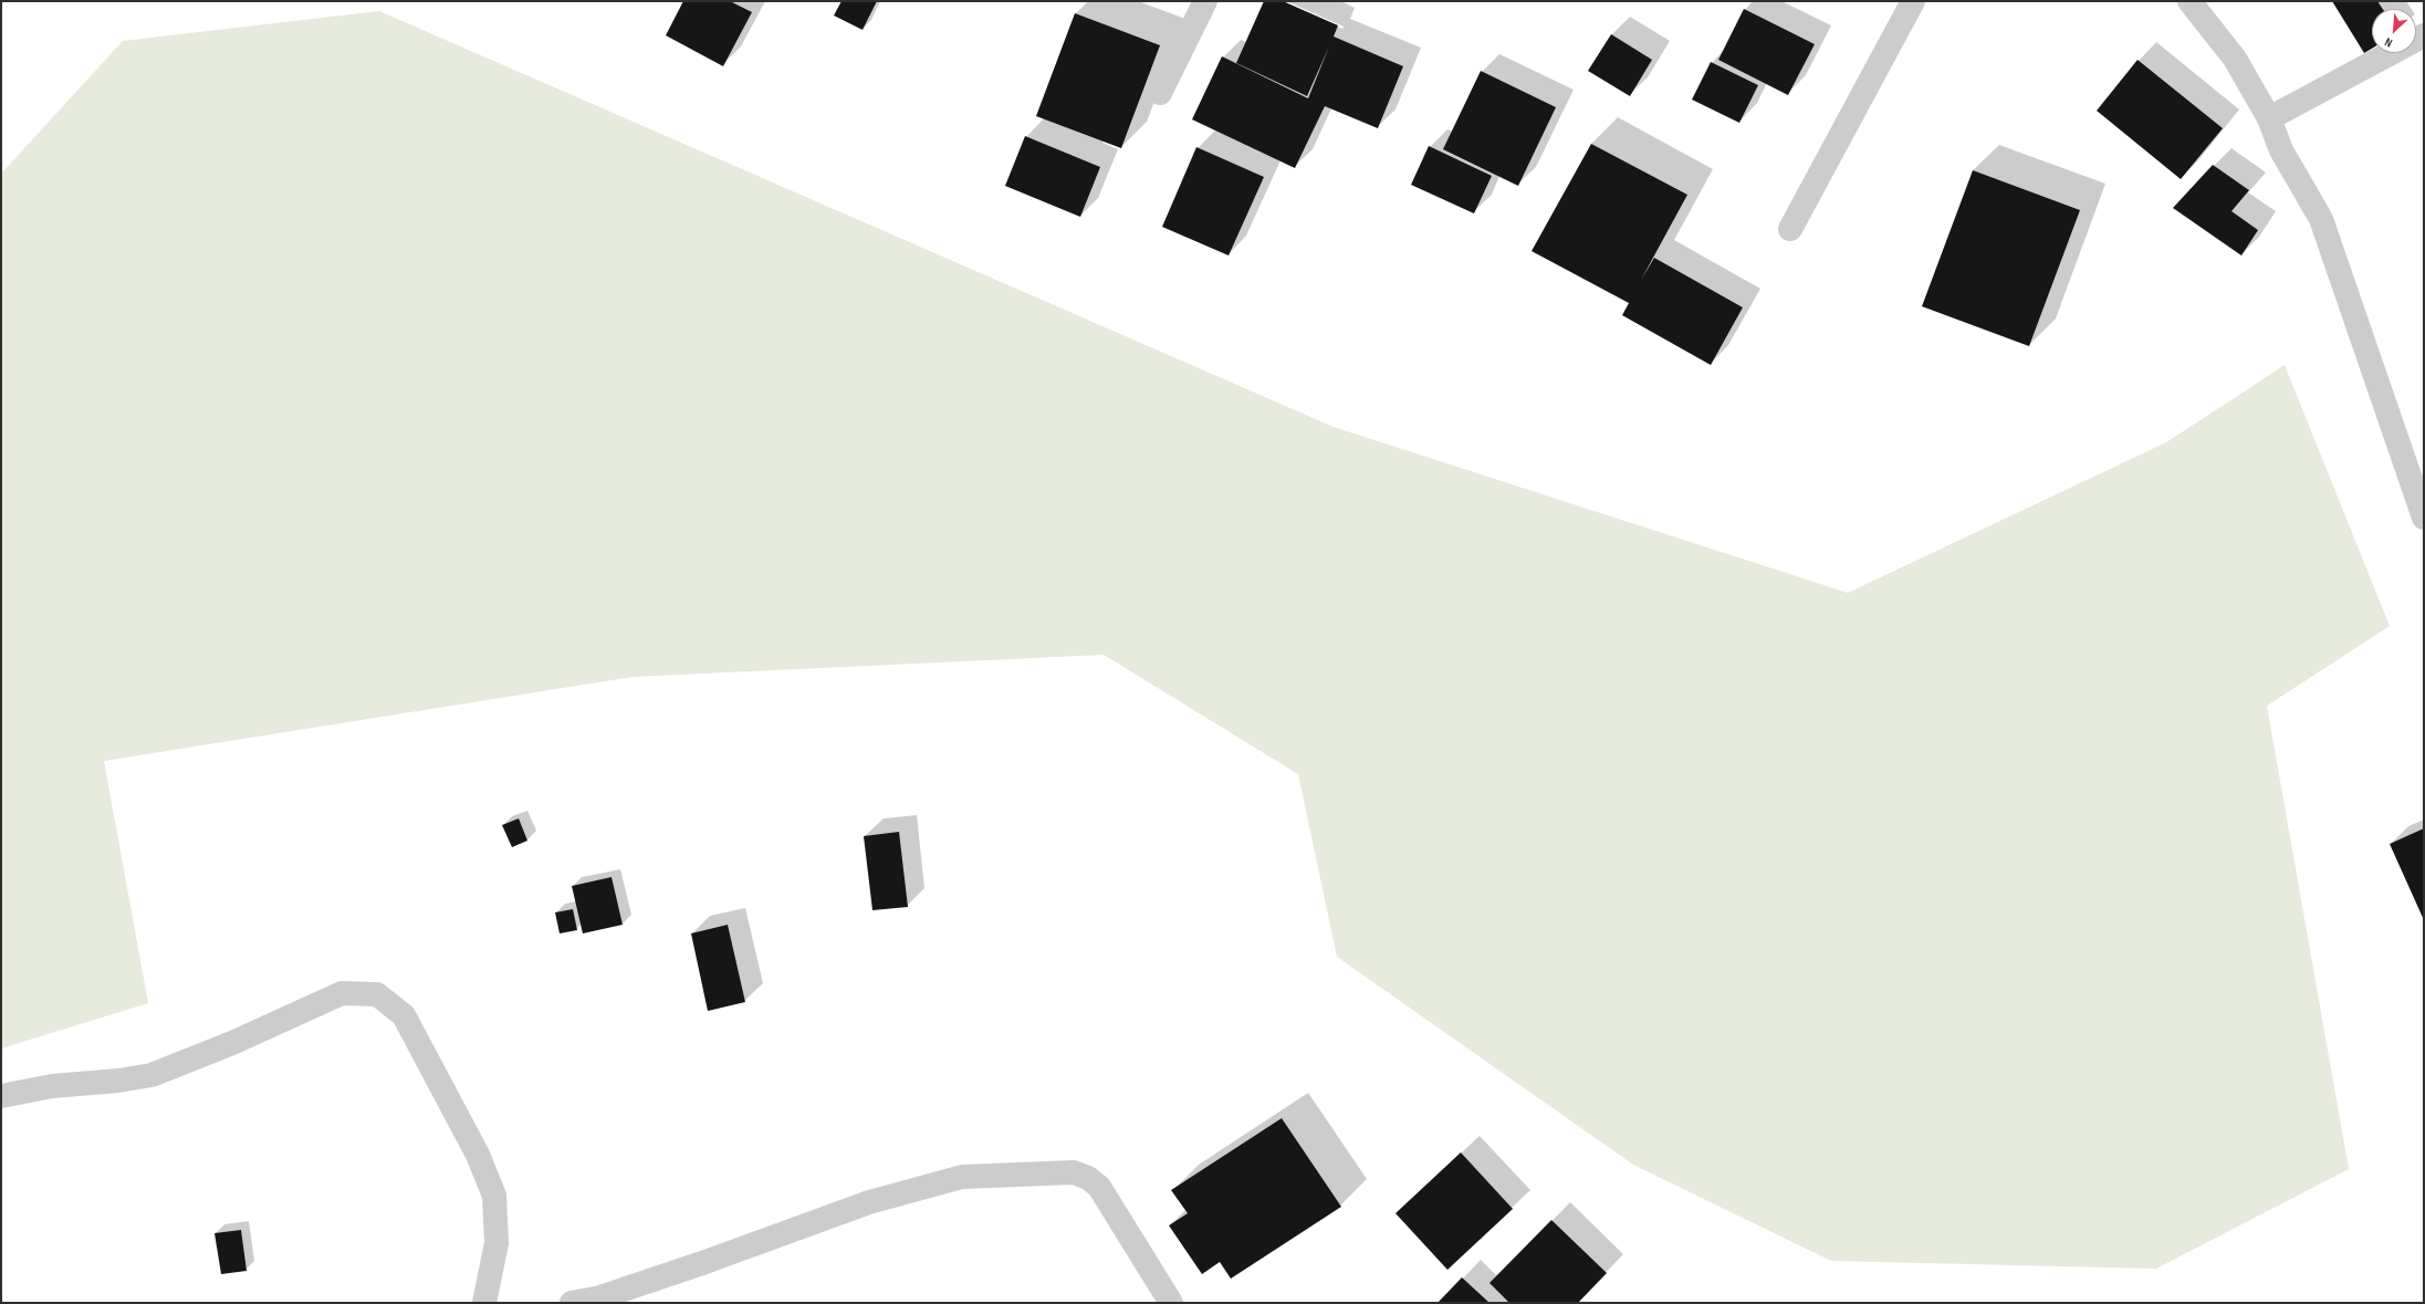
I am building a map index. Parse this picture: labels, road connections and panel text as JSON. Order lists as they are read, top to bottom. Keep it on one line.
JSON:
{"north":"bottom left"}
